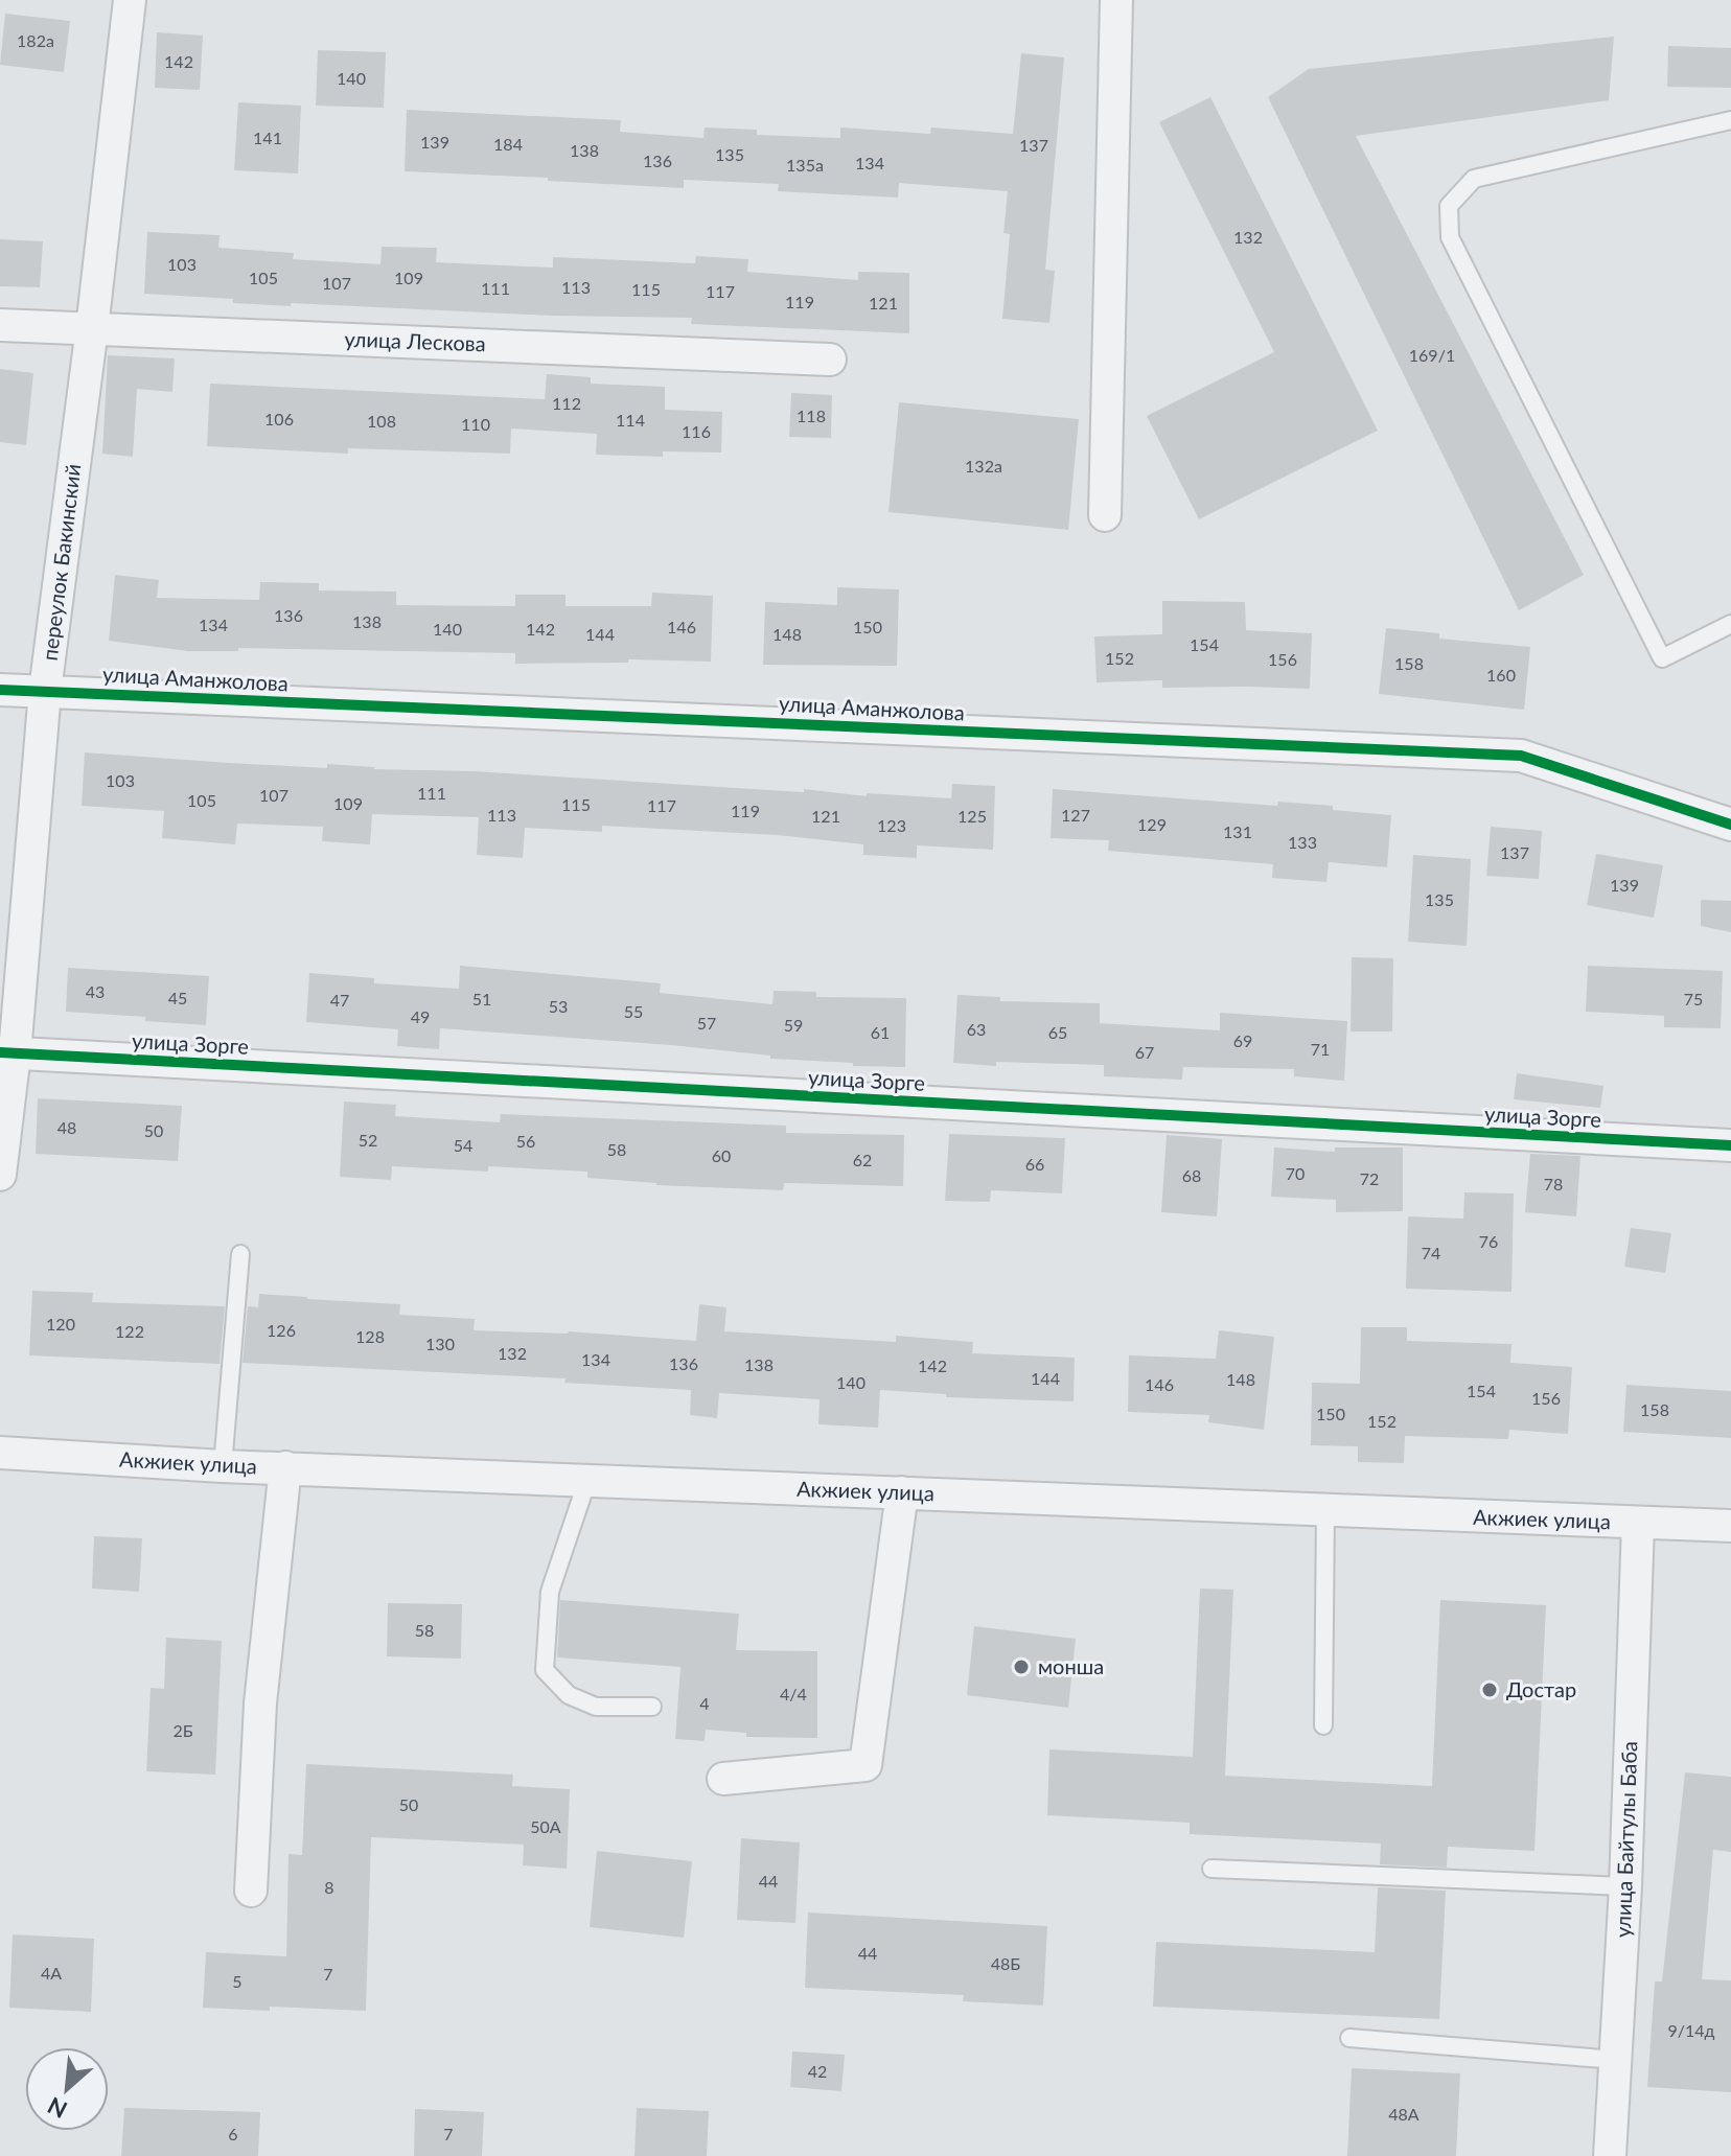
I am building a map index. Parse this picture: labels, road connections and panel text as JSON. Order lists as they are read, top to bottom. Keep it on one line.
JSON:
{"streets":{"street":["улица Лескова","переулок Бакинский","улица Аманжолова","улица Зорге","Акжиек улица","улица Байтулы Баба"]},"crossings":[["улица Лескова","переулок Бакинский"],["переулок Бакинский","улица Аманжолова"],["переулок Бакинский","улица Зорге"],["Акжиек улица","улица Байтулы Баба"]],"places":["монша","Достар"],"house_numbers":["182а","142","140","141","139","184","137","138","135","136","134","135а","132","103","105","109","107","113","111","115","117","119","121","169/1","112","118","106","114","108","110","116","132а","136","138","134","146","150","140","142","144","148","154","152","156","158","160","103","111","107","105","109","115","117","119","113","127","121","125","129","123","131","133","137","139","135","43","45","51","75","47","53","55","49","57","59","63","61","65","69","71","67","48","50","52","56","54","58","60","62","66","70","68","72","78","76","74","120","126","122","128","130","132","134","136","138","142","144","148","140","146","154","156","158","150","152","58","4/4","4","2Б","50","50А","44","8","44","48Б","4А","7","5","9/14д","42","48А","6","7"],"north":"bottom left"}
